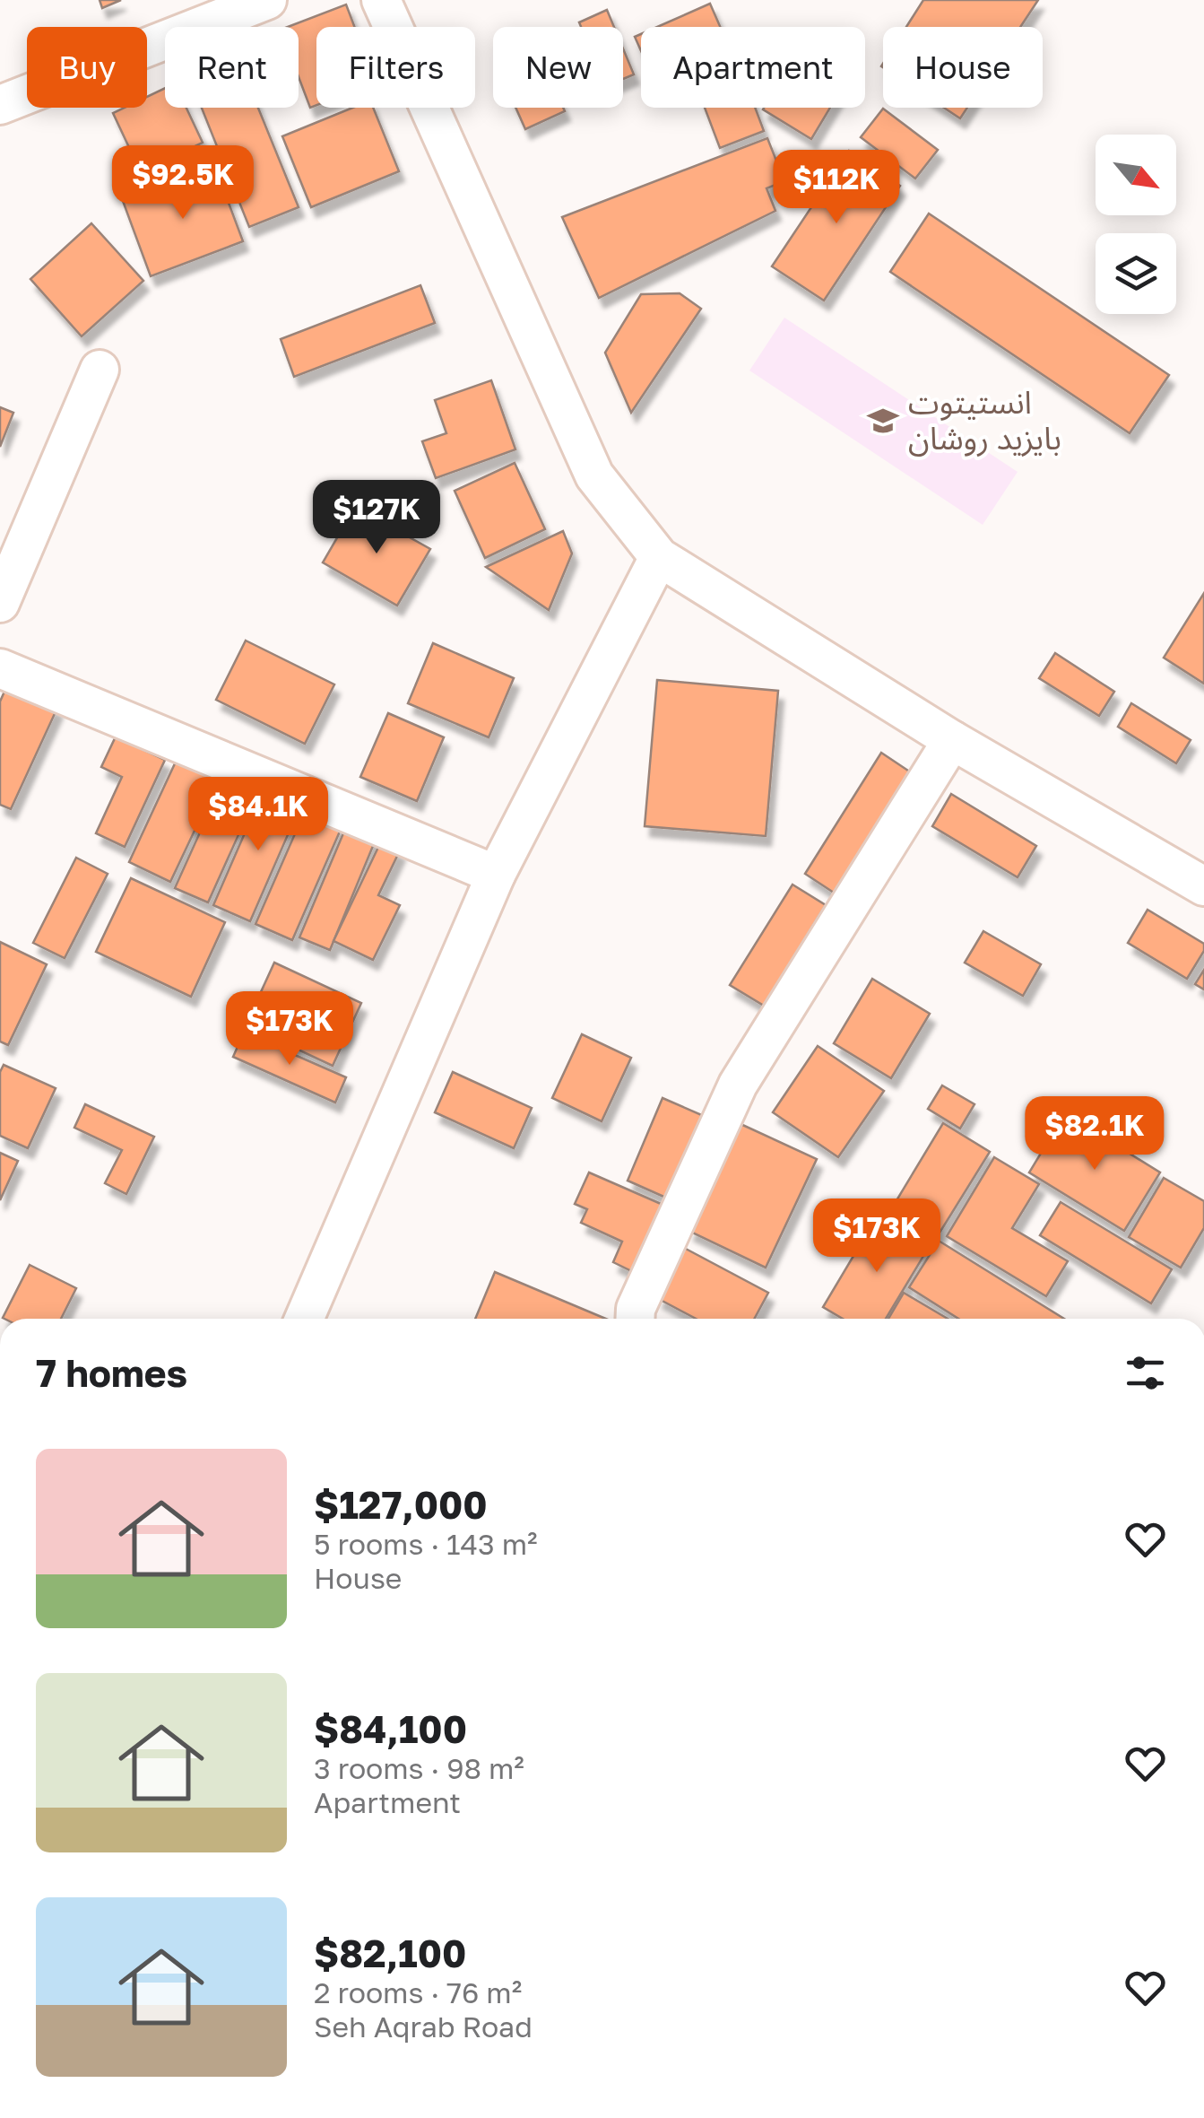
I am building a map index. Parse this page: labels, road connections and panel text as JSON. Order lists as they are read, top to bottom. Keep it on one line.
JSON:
{"places":{"school or university":["انستیتوت بایزید روشان"]},"north":"bottom right","page":{"chip":["Buy","Rent","Filters","New","Apartment","House"],"price":["$92.5K","$112K","$127K","$84.1K","$173K","$82.1K","$173K"],"heading":"7 homes","list":[{"name":"$127,000","note":"5 rooms · 143 m² · House"},{"name":"$84,100","note":"3 rooms · 98 m² · Apartment"},{"name":"$82,100","note":"2 rooms · 76 m² · Seh Aqrab Road"}]}}
